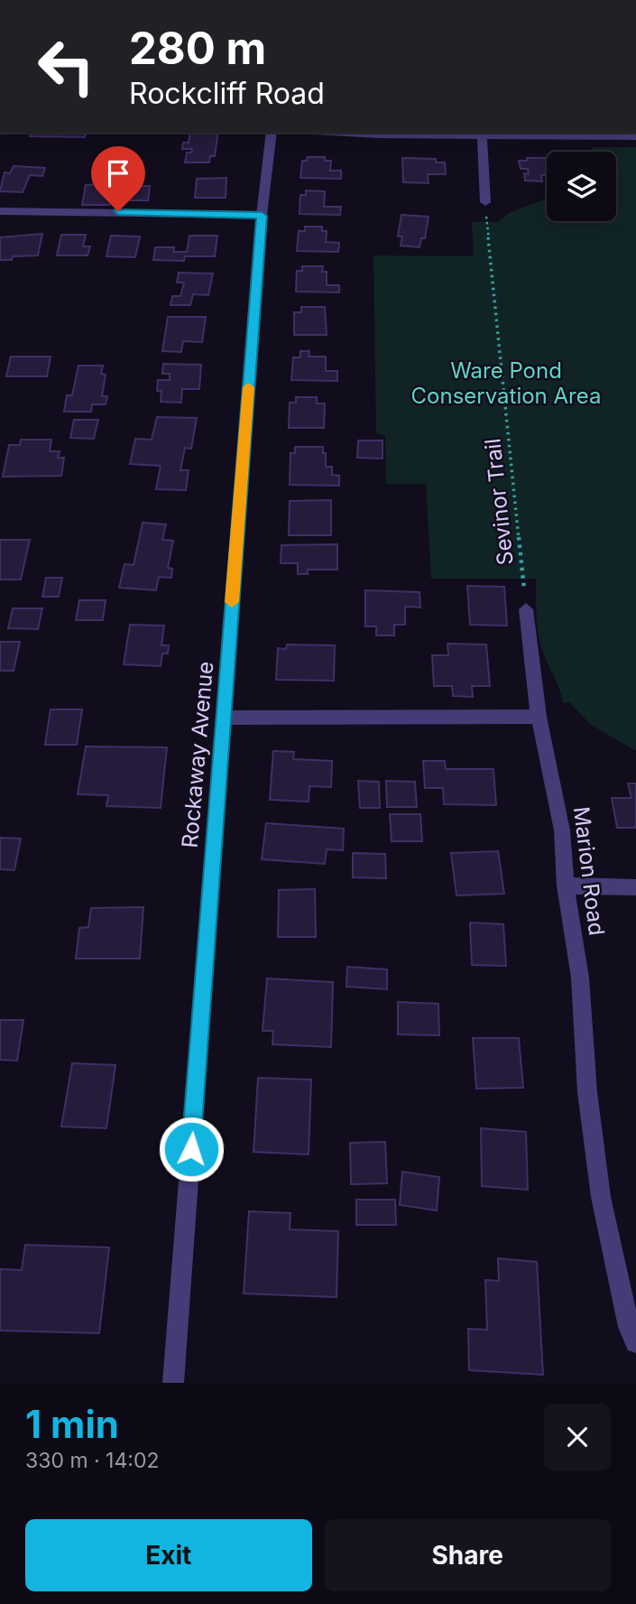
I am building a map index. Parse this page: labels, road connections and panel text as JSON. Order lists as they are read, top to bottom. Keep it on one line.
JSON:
{"streets":{"street":["Rockaway Avenue","Marion Road"],"path":["Sevinor Trail"]},"crossings":[["Sevinor Trail","Marion Road"]],"parks":["Ware Pond Conservation Area"],"page":{"turn":["280 m","Rockcliff Road"],"heading":["1 min","330 m · 14:02"],"buttons":["Exit","Share"]}}
